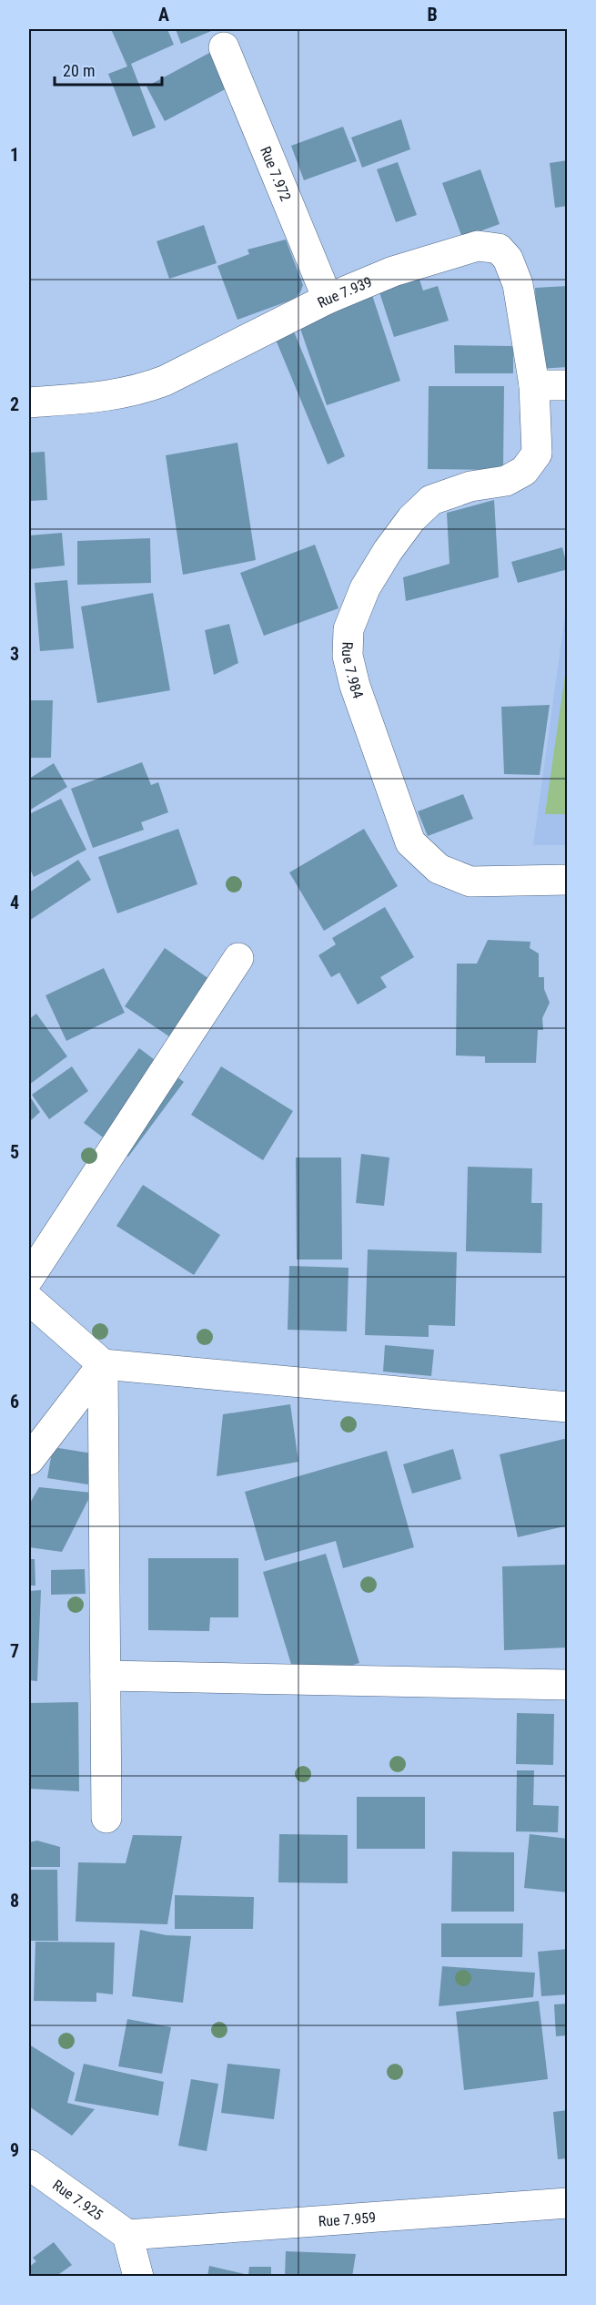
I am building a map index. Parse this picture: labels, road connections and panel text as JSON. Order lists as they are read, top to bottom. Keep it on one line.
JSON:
{"streets":{"street":["Rue 7.972","Rue 7.939","Rue 7.984","Rue 7.925","Rue 7.959"]},"crossings":[["Rue 7.972","Rue 7.939"],["Rue 7.939","Rue 7.984"],["Rue 7.925","Rue 7.959"]],"scale_bar":"20 m","grid":{"columns":["A","B"],"rows":["1","2","3","4","5","6","7","8","9"]}}
